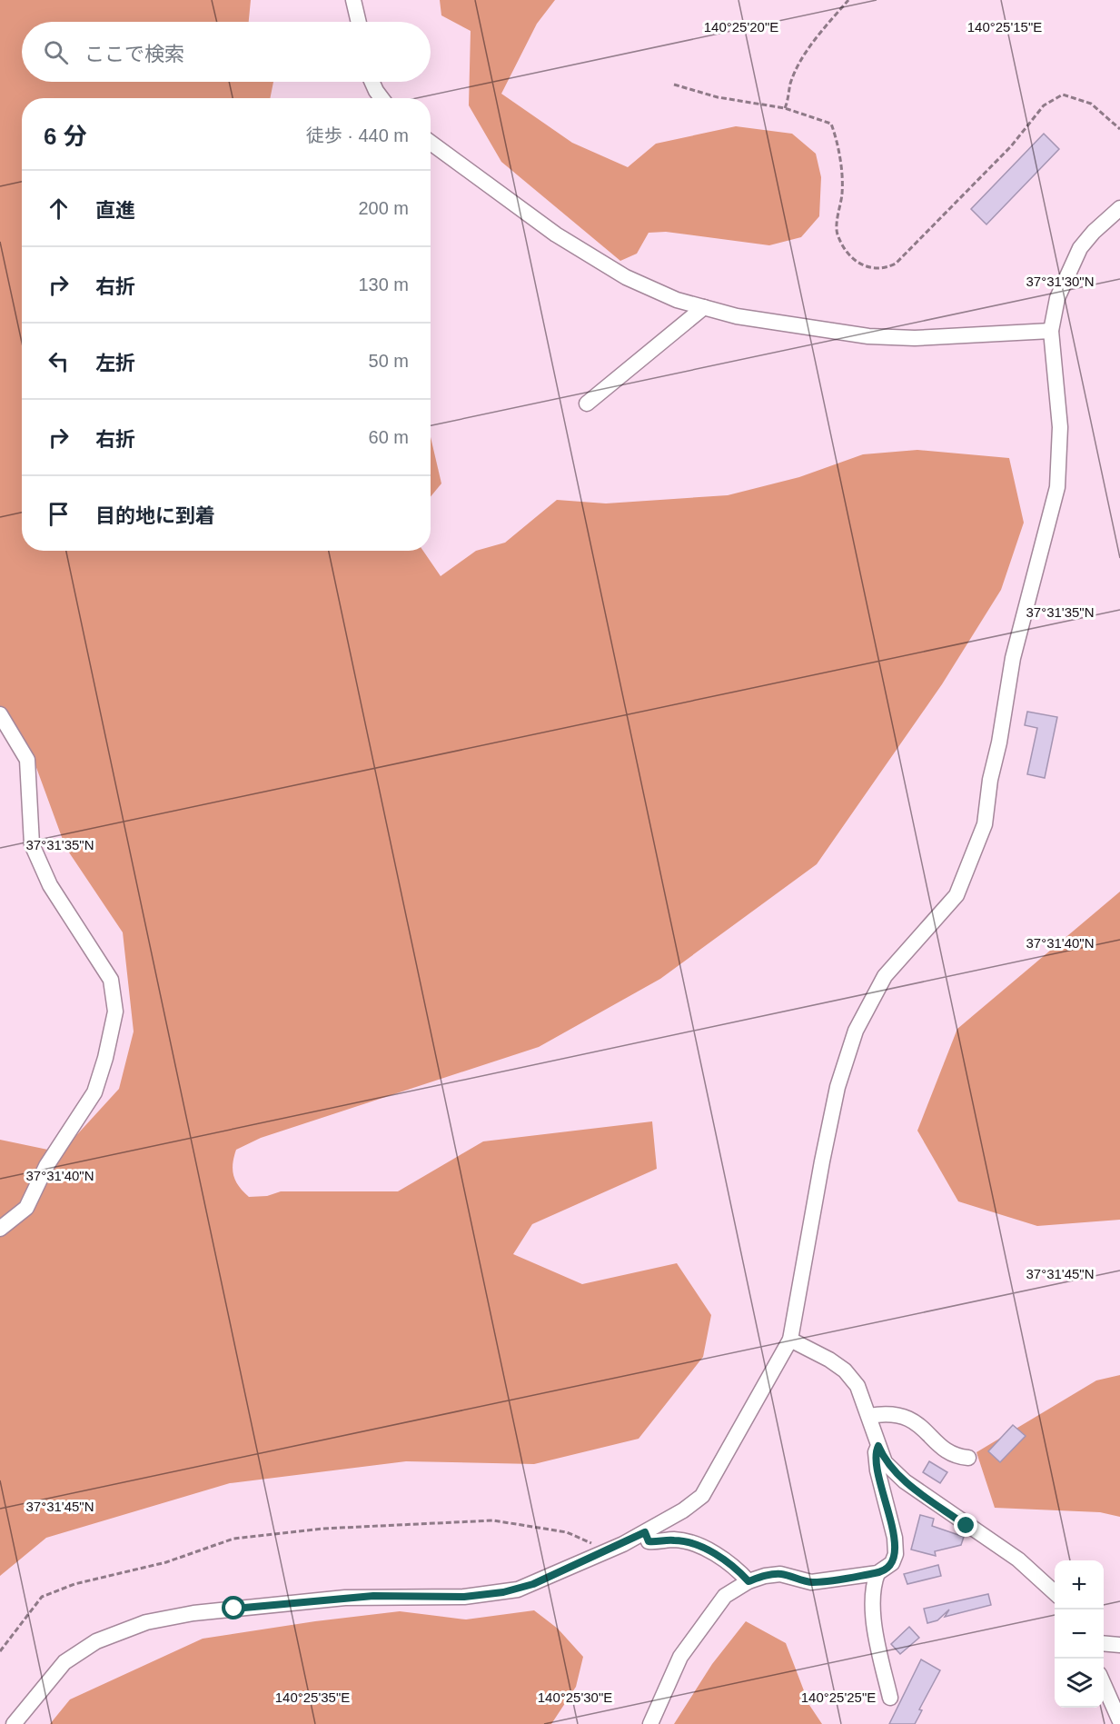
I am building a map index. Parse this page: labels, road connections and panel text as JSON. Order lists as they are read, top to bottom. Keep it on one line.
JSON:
{"page":{"search":"ここで検索","heading":["6 分","徒歩 · 440 m"],"list":[["直進","200 m"],["右折","130 m"],["左折","50 m"],["右折","60 m"],"目的地に到着"],"map_buttons":["+","−"]},"coordinates":["140°25'20\"E","140°25'15\"E","37°31'30\"N","37°31'35\"N","37°31'40\"N","37°31'45\"N","140°25'35\"E","140°25'30\"E","140°25'25\"E"]}
